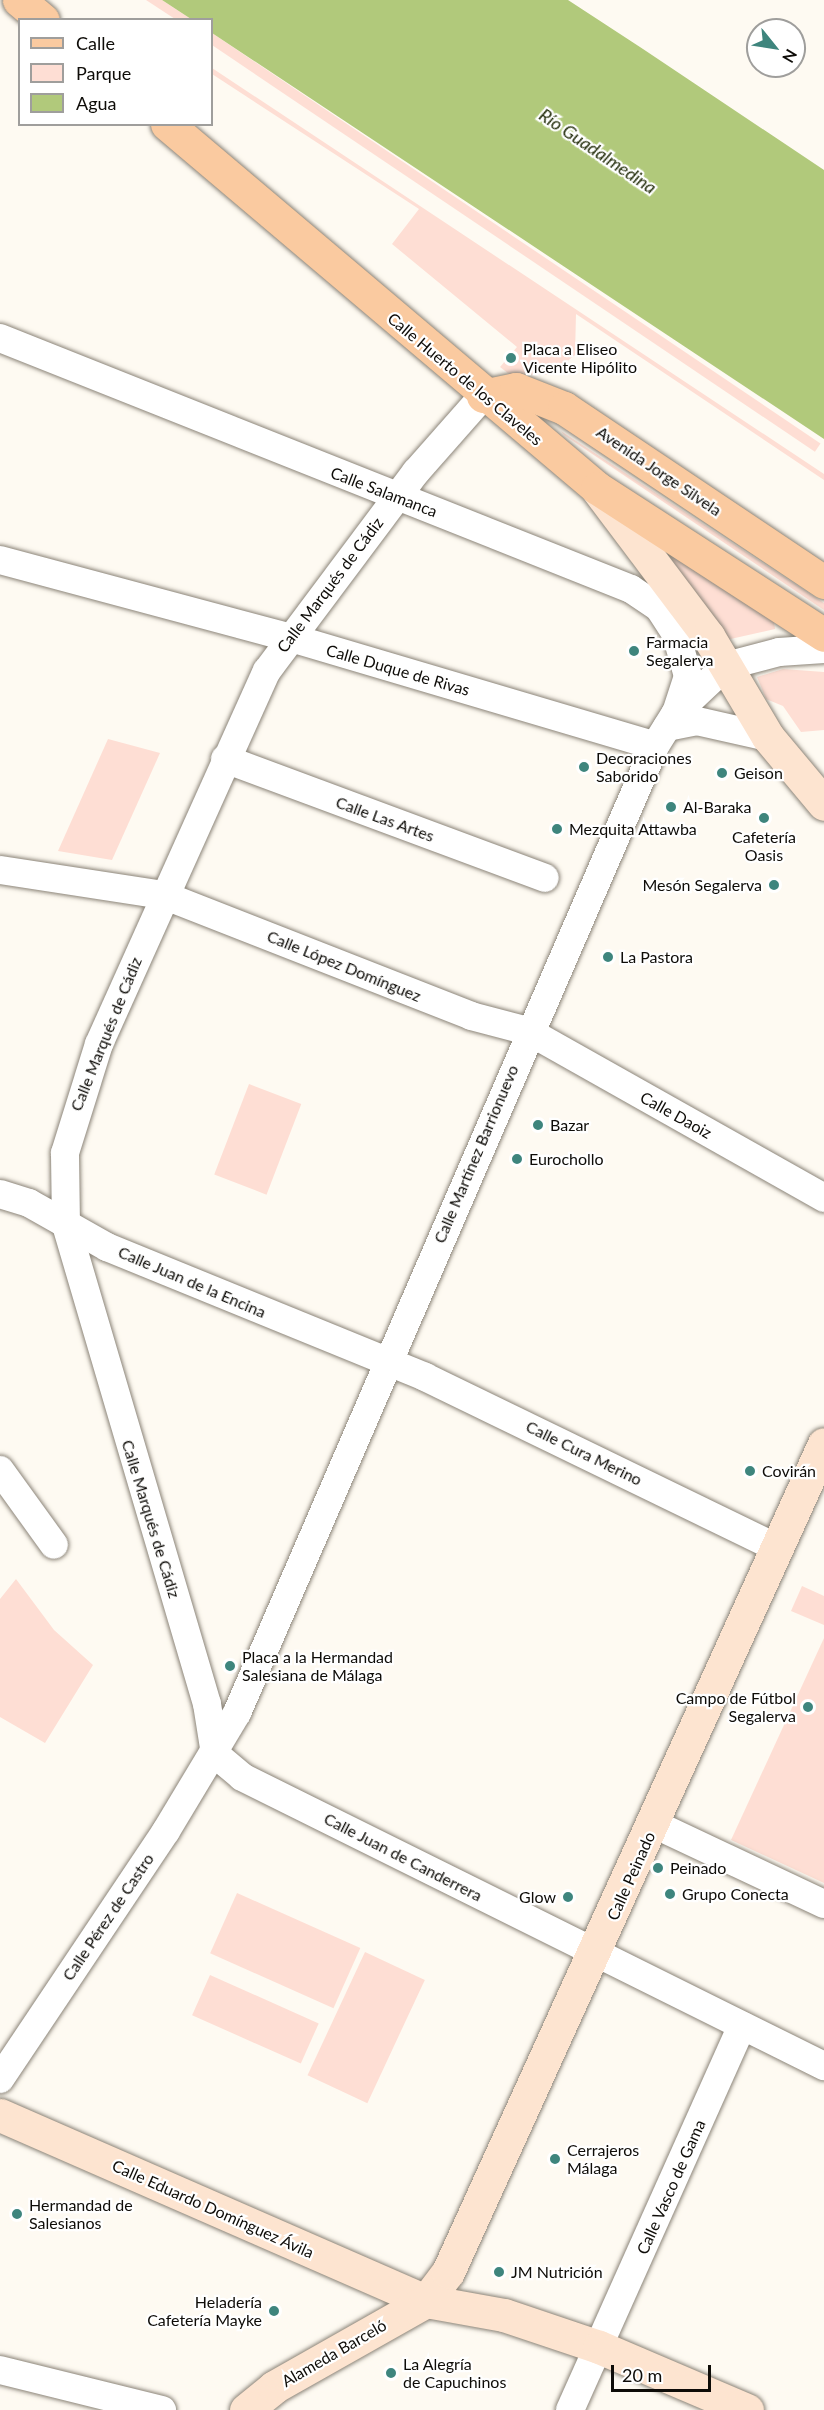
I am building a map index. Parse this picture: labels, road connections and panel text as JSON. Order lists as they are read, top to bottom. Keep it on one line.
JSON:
{"streets":{"main road":["Calle Huerto de los Claveles","Avenida Jorge Silvela","Calle Peinado","Calle Eduardo Domínguez Ávila","Alameda Barceló"],"street":["Calle Salamanca","Calle Marqués de Cádiz","Calle Duque de Rivas","Calle Las Artes","Calle López Domínguez","Calle Daoiz","Calle Martínez Barrionuevo","Calle Juan de la Encina","Calle Cura Merino","Calle Juan de Canderrera","Calle Pérez de Castro","Calle Vasco de Gama"]},"crossings":[["Calle Huerto de los Claveles","Avenida Jorge Silvela"],["Calle Huerto de los Claveles","Calle Marqués de Cádiz"],["Calle Huerto de los Claveles","Calle Martínez Barrionuevo"],["Avenida Jorge Silvela","Calle Marqués de Cádiz"],["Calle Salamanca","Calle Marqués de Cádiz"],["Calle Salamanca","Calle Duque de Rivas"],["Calle Salamanca","Calle Martínez Barrionuevo"],["Calle Marqués de Cádiz","Calle Duque de Rivas"],["Calle Marqués de Cádiz","Calle Las Artes"],["Calle Marqués de Cádiz","Calle López Domínguez"],["Calle Marqués de Cádiz","Calle Martínez Barrionuevo"],["Calle Marqués de Cádiz","Calle Juan de la Encina"],["Calle Marqués de Cádiz","Calle Juan de Canderrera"],["Calle Marqués de Cádiz","Calle Pérez de Castro"],["Calle Duque de Rivas","Calle Martínez Barrionuevo"],["Calle López Domínguez","Calle Daoiz"],["Calle López Domínguez","Calle Martínez Barrionuevo"],["Calle Daoiz","Calle Martínez Barrionuevo"],["Calle Martínez Barrionuevo","Calle Juan de la Encina"],["Calle Martínez Barrionuevo","Calle Cura Merino"],["Calle Martínez Barrionuevo","Calle Juan de Canderrera"],["Calle Martínez Barrionuevo","Calle Pérez de Castro"],["Calle Juan de la Encina","Calle Cura Merino"],["Calle Cura Merino","Calle Peinado"],["Calle Juan de Canderrera","Calle Peinado"],["Calle Juan de Canderrera","Calle Pérez de Castro"],["Calle Juan de Canderrera","Calle Vasco de Gama"],["Calle Peinado","Calle Eduardo Domínguez Ávila"],["Calle Peinado","Alameda Barceló"],["Calle Vasco de Gama","Calle Eduardo Domínguez Ávila"],["Calle Eduardo Domínguez Ávila","Alameda Barceló"]],"water":["Río Guadalmedina"],"places":["Placa a Eliseo Vicente Hipólito","Farmacia Segalerva","Decoraciones Saborido","Geison","Al-Baraka","Cafetería Oasis","Mezquita Attawba","Mesón Segalerva","La Pastora","Bazar","Eurochollo","Covirán","Placa a la Hermandad Salesiana de Málaga","Campo de Fútbol Segalerva","Peinado","Grupo Conecta","Glow","Cerrajeros Málaga","Hermandad de Salesianos","JM Nutrición","Heladería Cafetería Mayke","La Alegría de Capuchinos"],"legend":["Calle","Parque","Agua"],"scale_bar":"20 m","north":"bottom right"}
